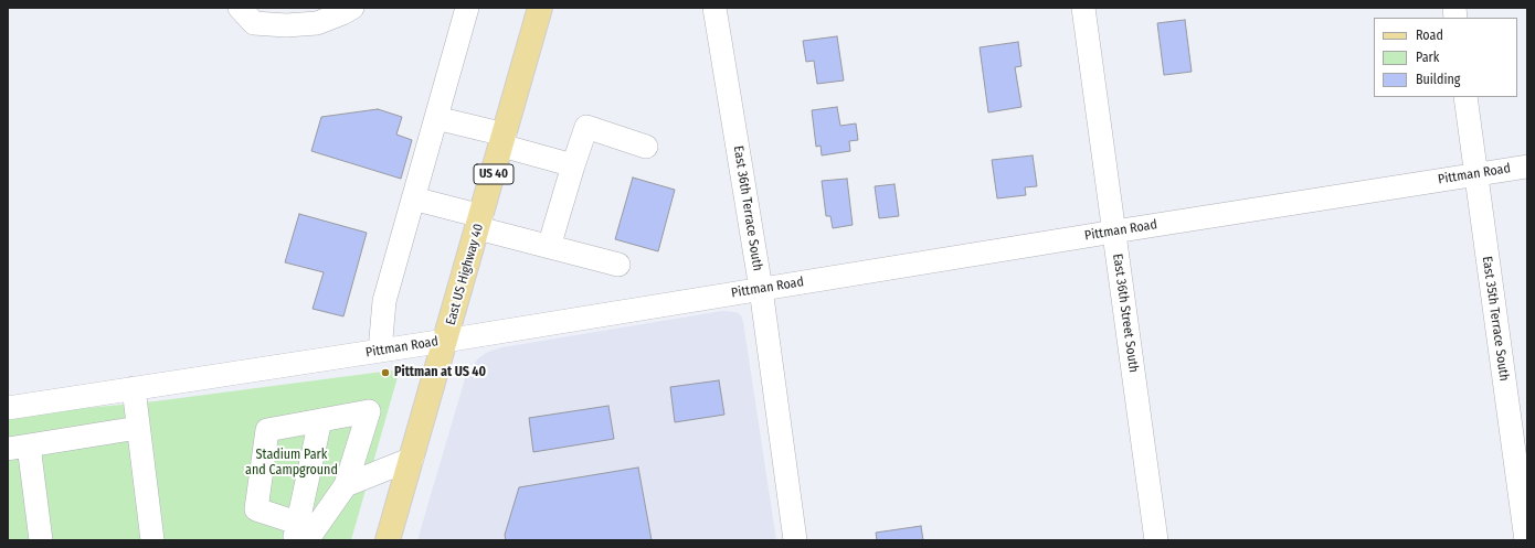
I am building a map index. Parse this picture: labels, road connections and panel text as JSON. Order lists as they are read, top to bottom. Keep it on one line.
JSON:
{"streets":{"main road":["US 40","East US Highway 40"],"street":["Pittman Road","East 36th Terrace South","East 36th Street South","East 35th Terrace South"]},"crossings":[["Pittman Road","East 36th Terrace South"],["Pittman Road","East US Highway 40"],["Pittman Road","East 36th Street South"],["Pittman Road","East 35th Terrace South"]],"parks":["Stadium Park and Campground"],"places":["Pittman at US 40"],"legend":["Road","Park","Building"]}
